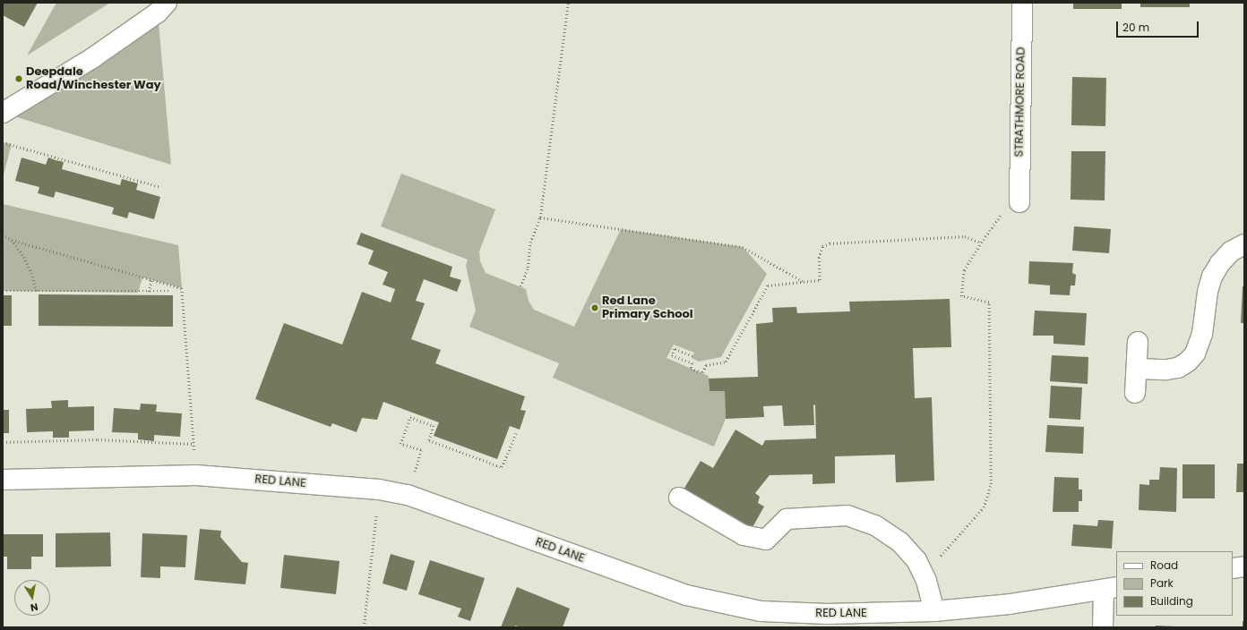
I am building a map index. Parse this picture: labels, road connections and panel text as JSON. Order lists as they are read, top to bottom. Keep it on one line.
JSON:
{"streets":{"street":["STRATHMORE ROAD","RED LANE"]},"places":["Deepdale Road/Winchester Way","Red Lane Primary School"],"legend":["Road","Park","Building"],"scale_bar":"20 m","north":"bottom"}
